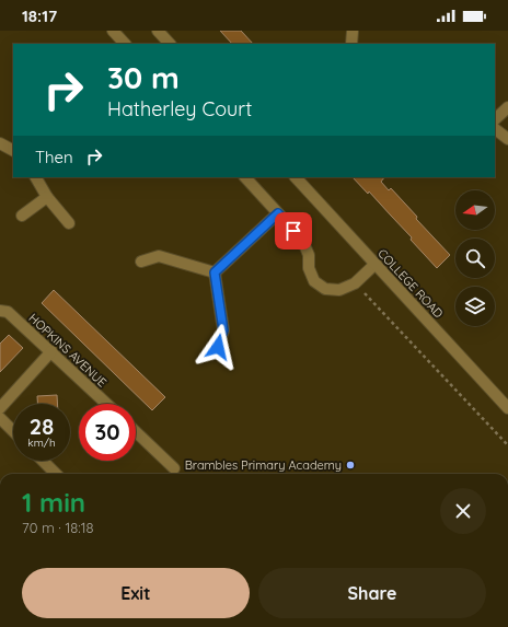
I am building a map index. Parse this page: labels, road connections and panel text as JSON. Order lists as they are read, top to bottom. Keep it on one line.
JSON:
{"streets":{"street":["COLLEGE ROAD","HOPKINS AVENUE"]},"places":["Brambles Primary Academy"],"north":"left","page":{"status":"18:17","turn":["30 m","Hatherley Court"],"then":"Then","speed":"28 km/h","limit":"30","heading":["1 min","70 m · 18:18"],"buttons":["Exit","Share"]}}
